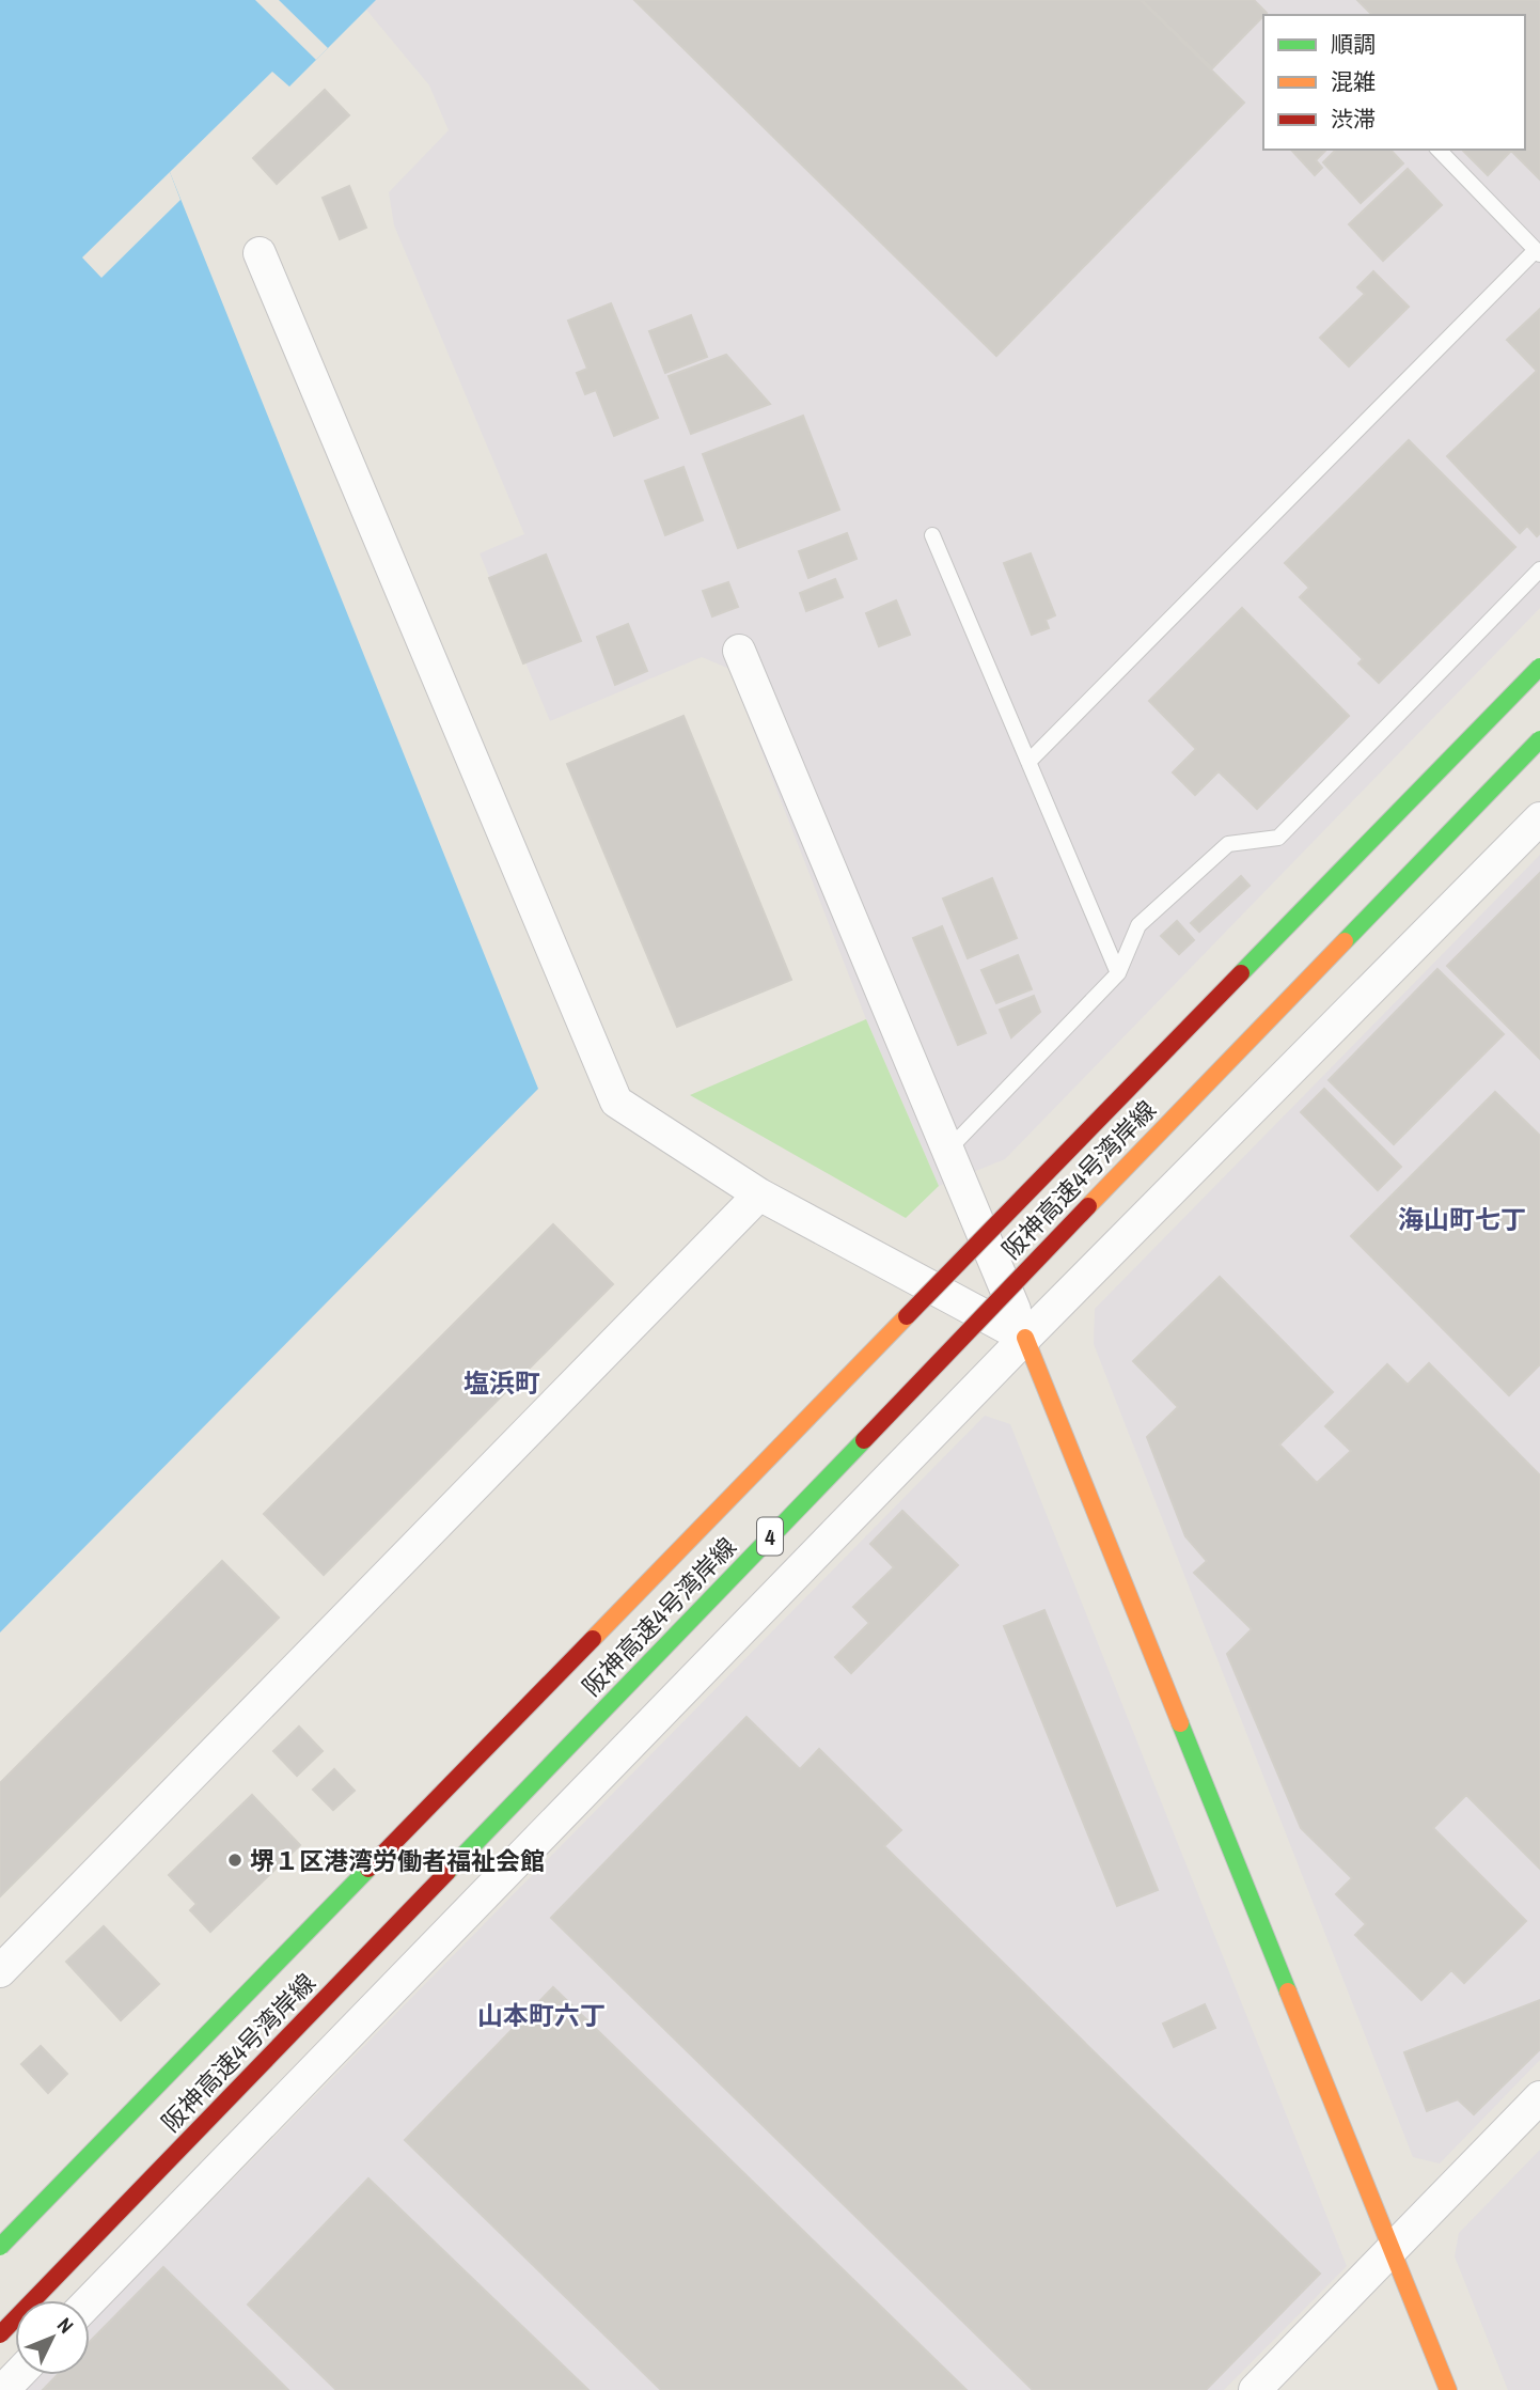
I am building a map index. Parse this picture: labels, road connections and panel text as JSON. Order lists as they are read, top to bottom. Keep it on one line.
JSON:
{"streets":{"main road":["阪神高速4号湾岸線","4"]},"districts":["海山町七丁","塩浜町","山本町六丁"],"places":["堺１区港湾労働者福祉会館"],"legend":["順調","混雑","渋滞"],"north":"top right"}
